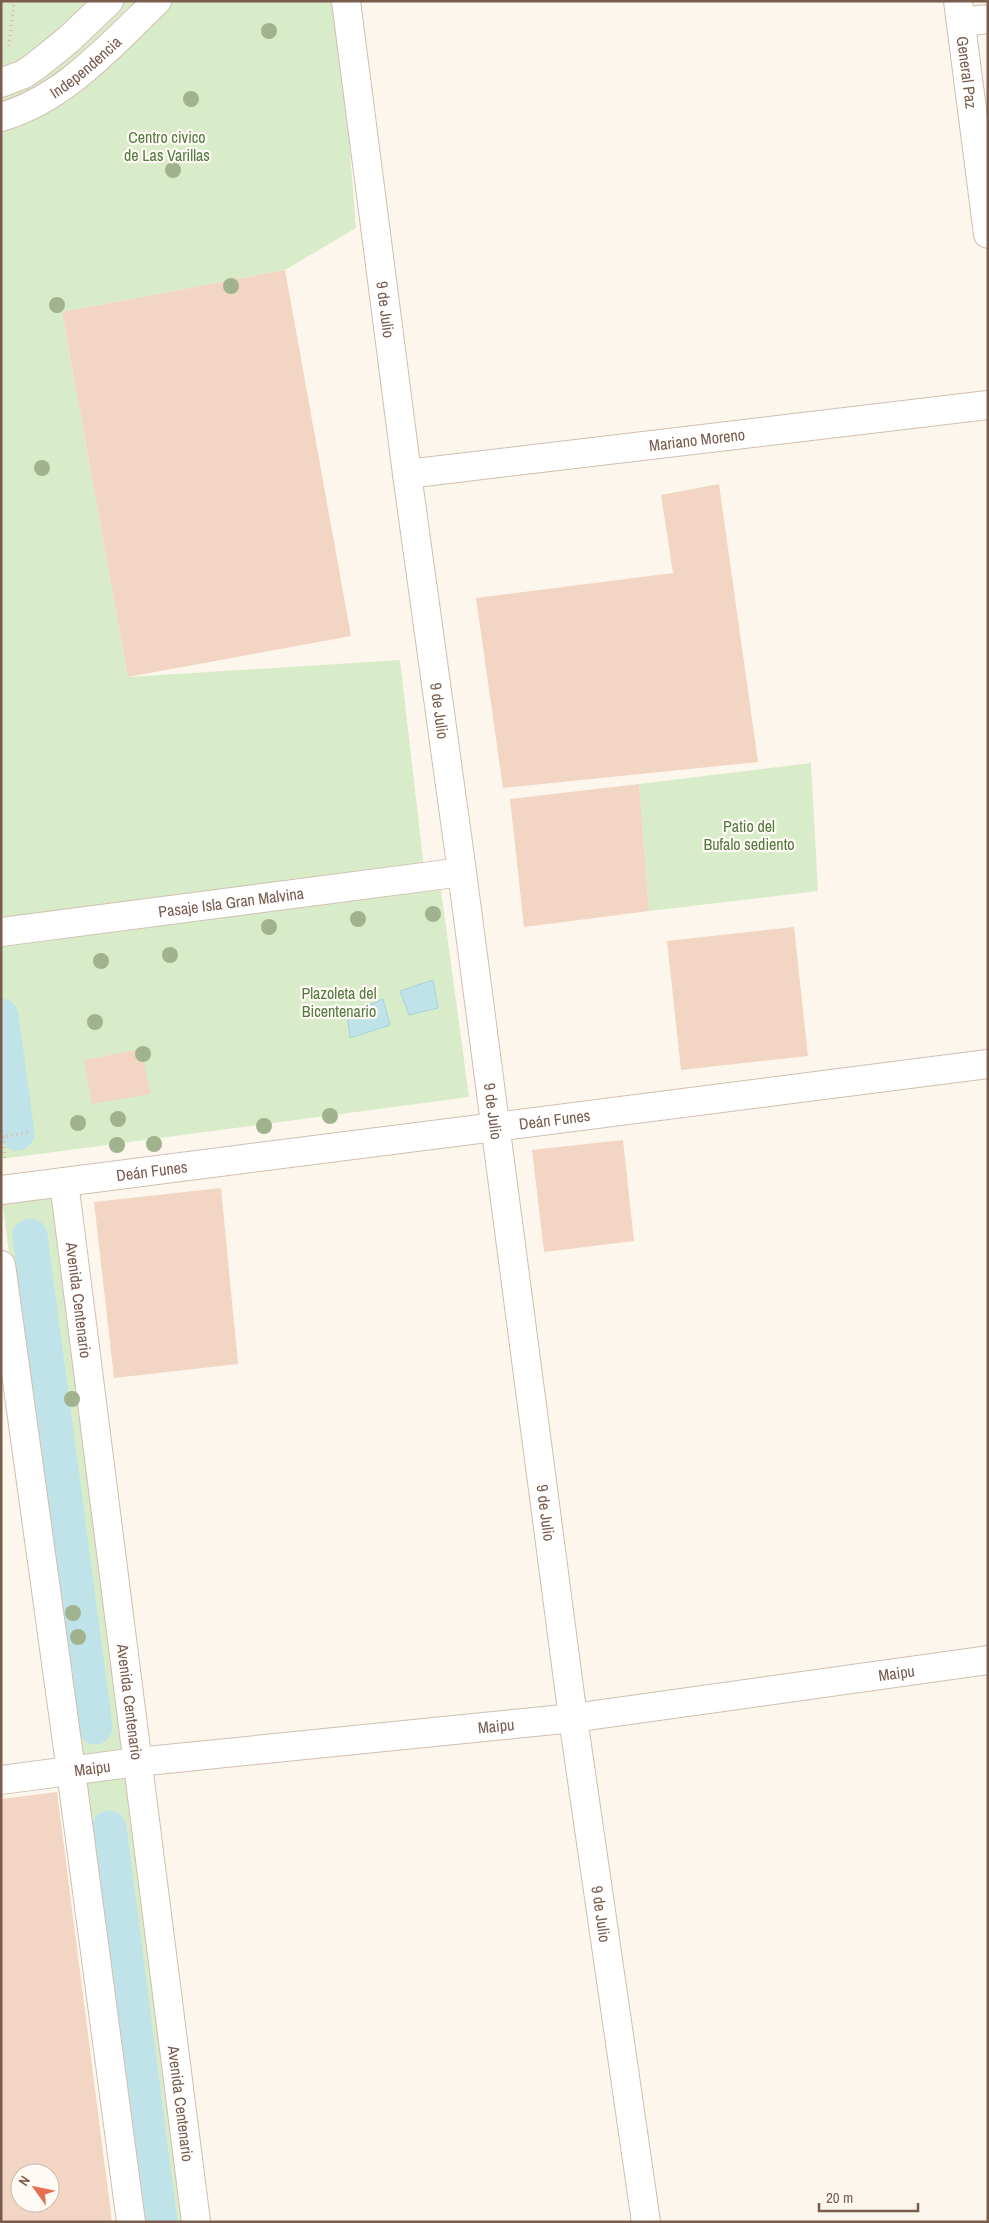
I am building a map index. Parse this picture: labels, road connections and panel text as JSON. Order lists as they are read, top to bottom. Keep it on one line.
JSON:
{"streets":{"street":["Independencia","General Paz","9 de Julio","Mariano Moreno","Pasaje Isla Gran Malvina","Deán Funes","Avenida Centenario","Maipu"]},"crossings":[["9 de Julio","Mariano Moreno"],["9 de Julio","Pasaje Isla Gran Malvina"],["9 de Julio","Deán Funes"],["9 de Julio","Maipu"],["Deán Funes","Avenida Centenario"],["Avenida Centenario","Maipu"]],"parks":["Centro civico de Las Varillas","Patio del Bufalo sediento","Plazoleta del Bicentenario"],"scale_bar":"20 m","north":"top left"}
